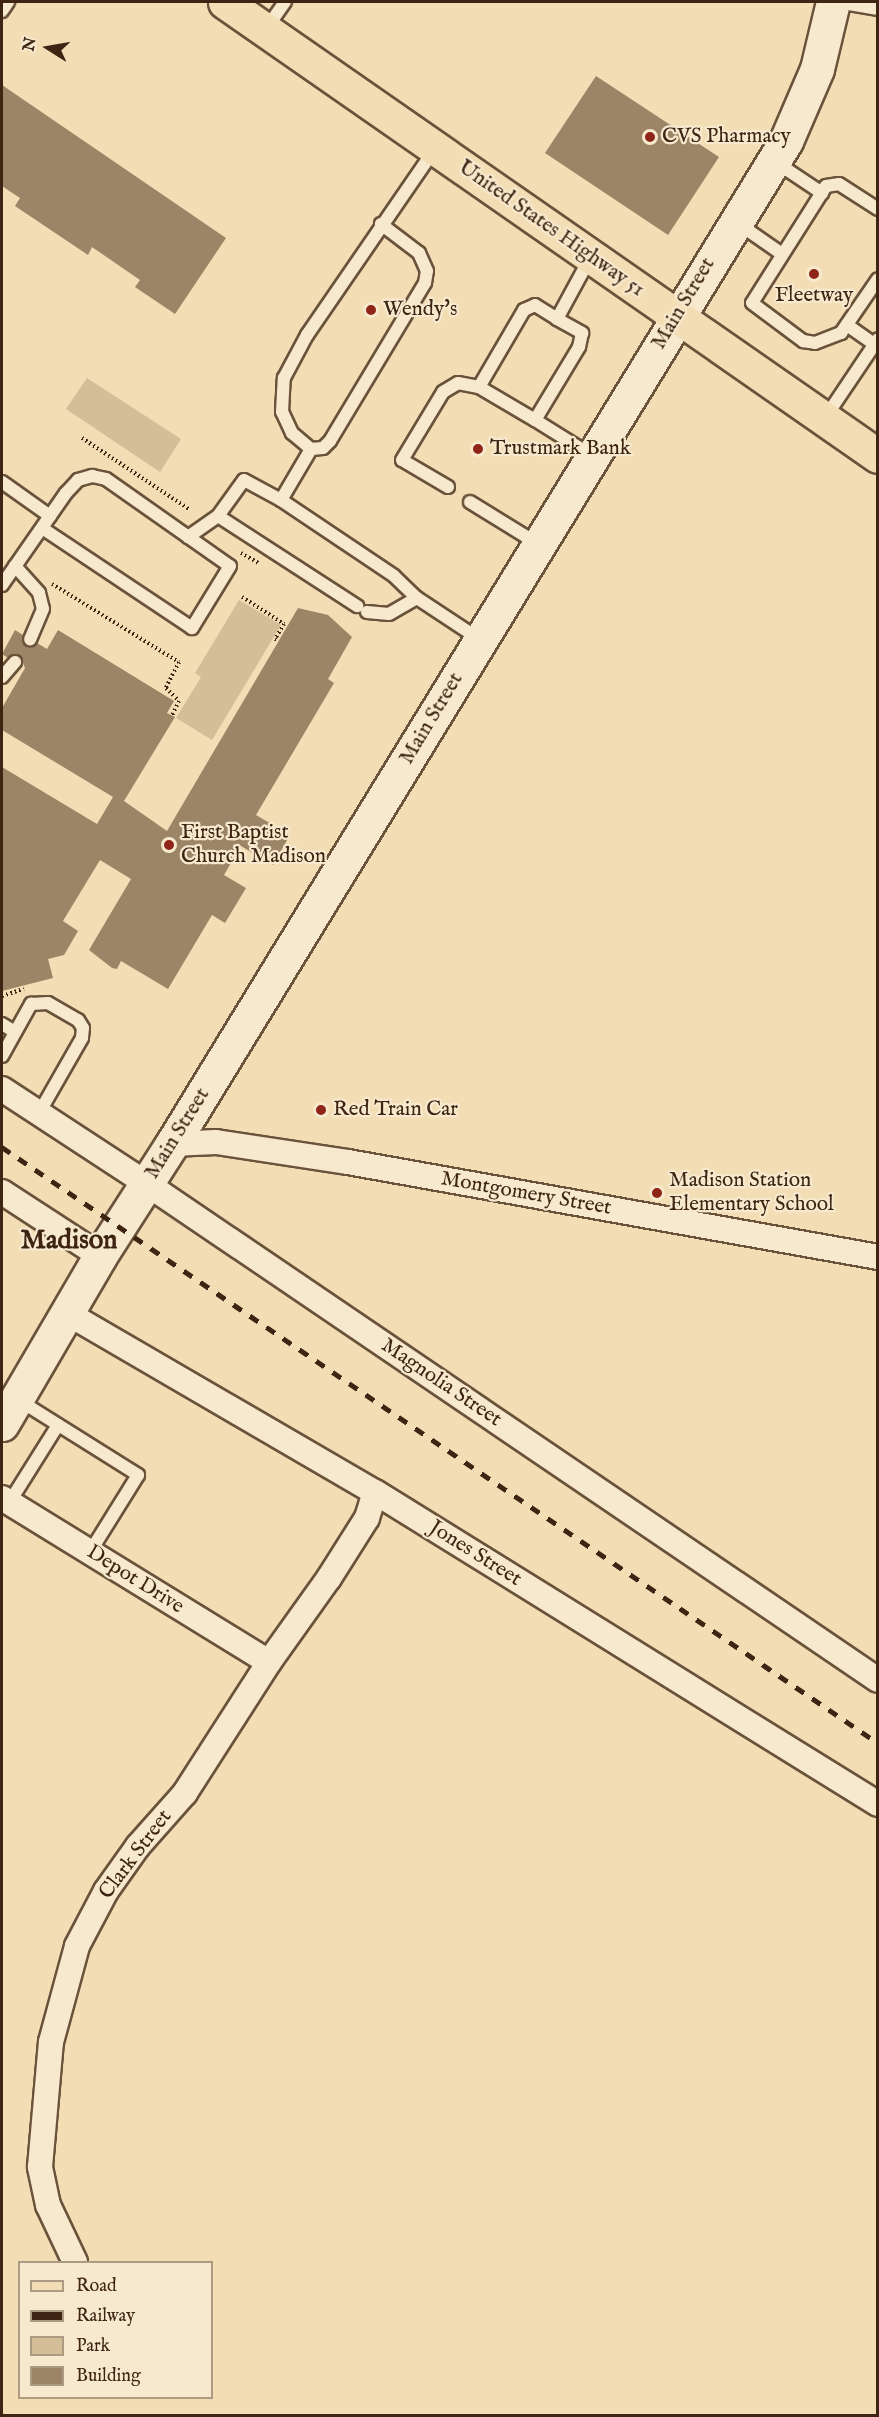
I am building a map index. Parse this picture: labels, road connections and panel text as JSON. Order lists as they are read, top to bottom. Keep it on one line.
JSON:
{"streets":{"main road":["United States Highway 51"],"street":["Main Street","Montgomery Street","Magnolia Street","Jones Street","Depot Drive","Clark Street"]},"crossings":[["United States Highway 51","Main Street"],["Main Street","Montgomery Street"],["Main Street","Magnolia Street"],["Main Street","Jones Street"],["Jones Street","Clark Street"],["Depot Drive","Clark Street"]],"districts":["Madison"],"places":["CVS Pharmacy","Fleetway","Wendy's","Trustmark Bank","First Baptist Church Madison","Red Train Car","Madison Station Elementary School"],"legend":["Road","Railway","Park","Building"],"north":"left"}
